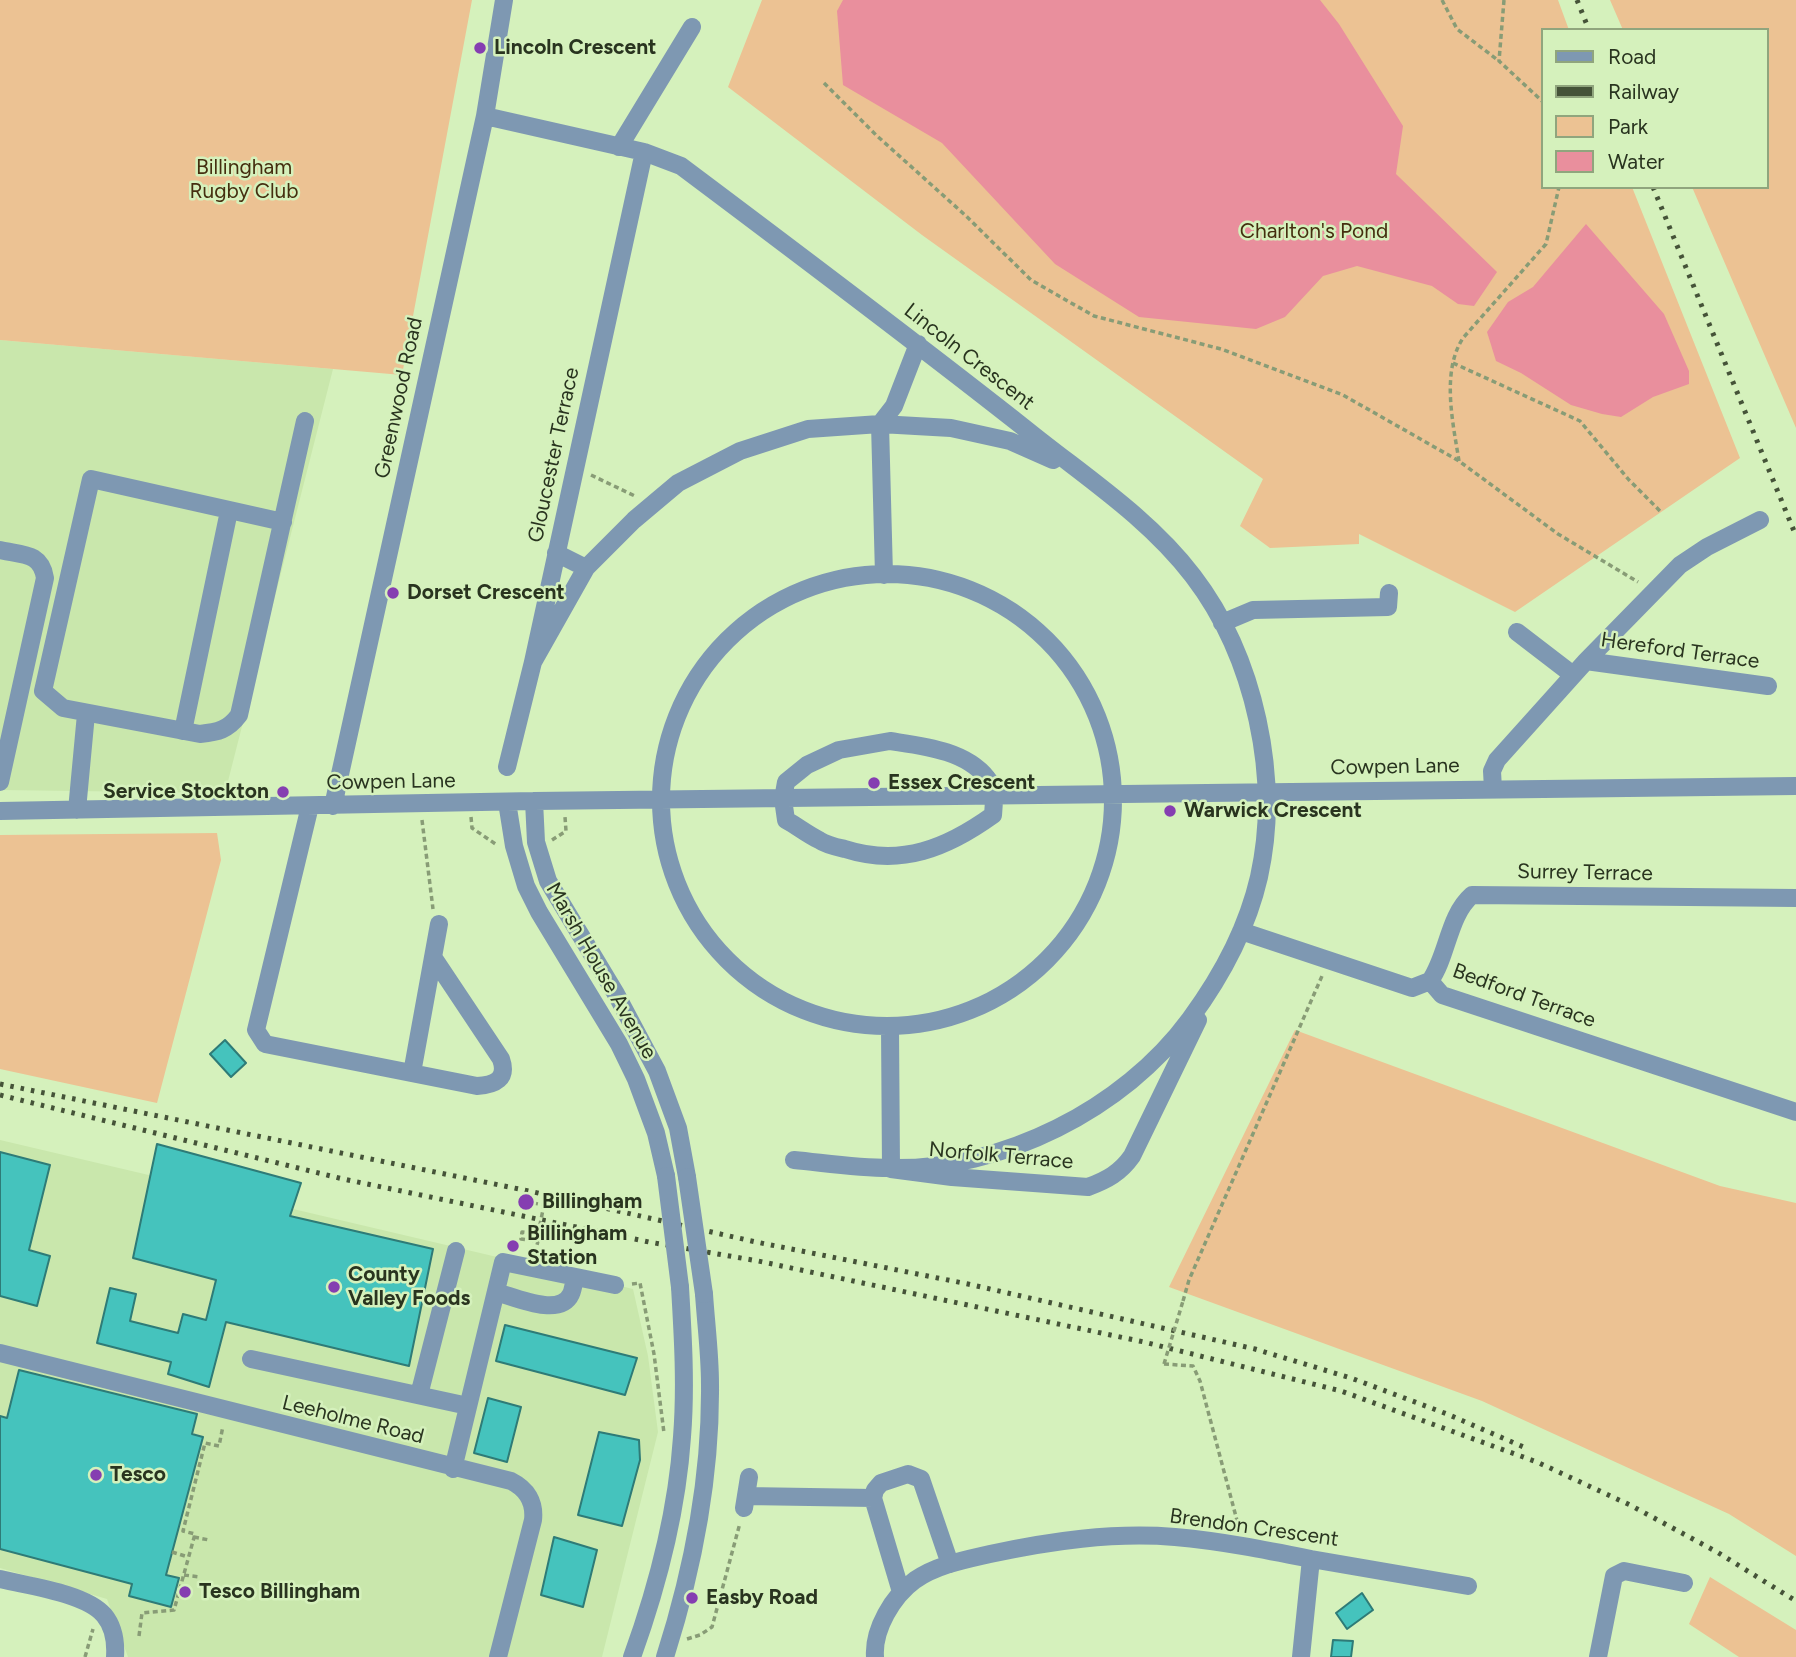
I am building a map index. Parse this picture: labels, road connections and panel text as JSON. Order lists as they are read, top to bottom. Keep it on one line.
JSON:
{"streets":{"street":["Lincoln Crescent","Greenwood Road","Gloucester Terrace","Hereford Terrace","Cowpen Lane","Surrey Terrace","Marsh House Avenue","Bedford Terrace","Norfolk Terrace","Leeholme Road","Brendon Crescent"]},"crossings":[["Lincoln Crescent","Greenwood Road"],["Lincoln Crescent","Gloucester Terrace"],["Lincoln Crescent","Cowpen Lane"],["Greenwood Road","Cowpen Lane"],["Hereford Terrace","Cowpen Lane"],["Cowpen Lane","Marsh House Avenue"],["Surrey Terrace","Bedford Terrace"]],"parks":["Billingham Rugby Club","Charlton's Pond"],"places":["Lincoln Crescent","Dorset Crescent","Essex Crescent","Service Stockton","Warwick Crescent","Billingham","Billingham Station","County Valley Foods","Tesco","Tesco Billingham","Easby Road"],"legend":["Road","Railway","Park","Water"]}
